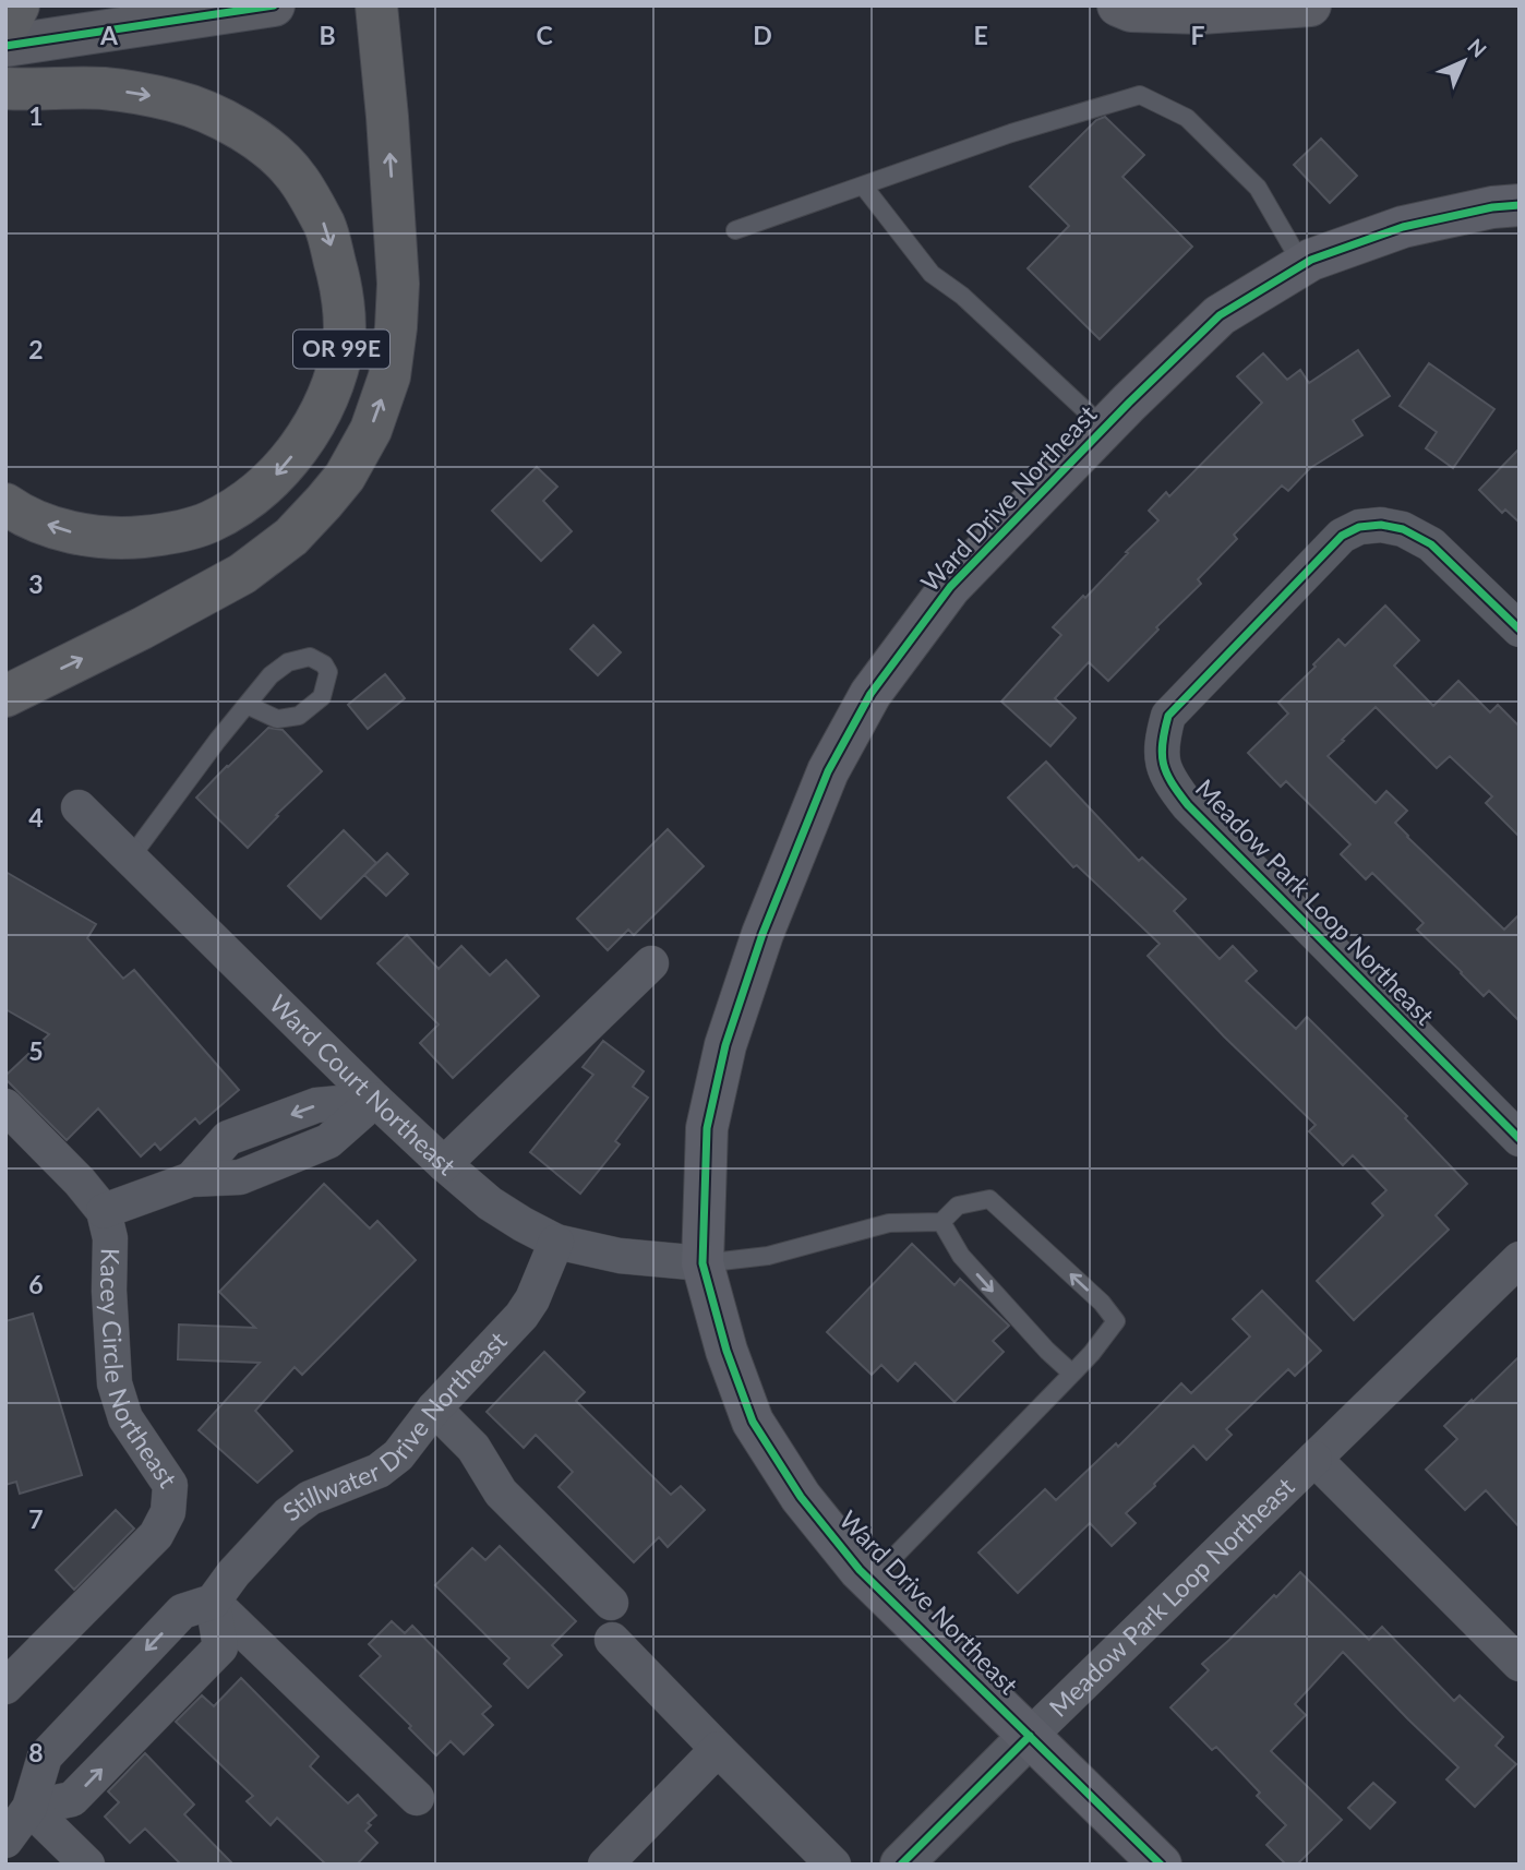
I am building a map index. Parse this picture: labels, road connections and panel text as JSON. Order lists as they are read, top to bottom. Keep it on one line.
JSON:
{"streets":{"highway":["OR 99E"],"main road":["Ward Drive Northeast"],"street":["Meadow Park Loop Northeast","Ward Court Northeast","Kacey Circle Northeast","Stillwater Drive Northeast"]},"crossings":[["Ward Drive Northeast","Meadow Park Loop Northeast"],["Ward Drive Northeast","Ward Court Northeast"],["Ward Court Northeast","Kacey Circle Northeast"],["Ward Court Northeast","Stillwater Drive Northeast"]],"north":"top right","grid":{"columns":["A","B","C","D","E","F"],"rows":["1","2","3","4","5","6","7","8"]}}
